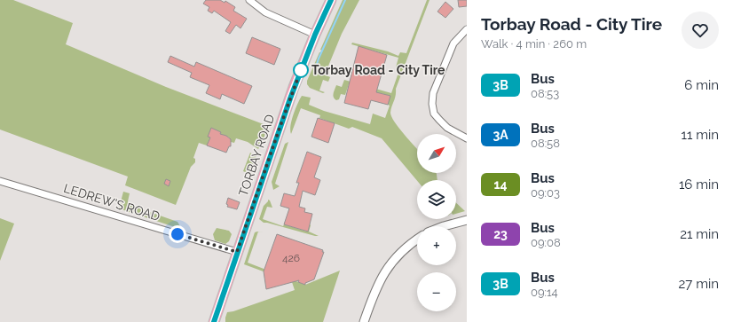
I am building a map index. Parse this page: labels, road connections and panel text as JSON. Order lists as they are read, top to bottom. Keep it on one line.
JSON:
{"streets":{"main road":["TORBAY ROAD"],"street":["LEDREW'S ROAD"]},"crossings":[["TORBAY ROAD","LEDREW'S ROAD"]],"places":["Torbay Road - City Tire"],"lines":["bus line 3B"],"house_numbers":["426"],"north":"top right","page":{"heading":["Torbay Road - City Tire","Walk · 4 min · 260 m"],"list":[{"mark":"3B","name":"Bus","note":"08:53","value":"6 min"},{"mark":"3A","name":"Bus","note":"08:58","value":"11 min"},{"mark":"14","name":"Bus","note":"09:03","value":"16 min"},{"mark":"23","name":"Bus","note":"09:08","value":"21 min"},{"mark":"3B","name":"Bus","note":"09:14","value":"27 min"}],"map_buttons":["+","−"]}}
